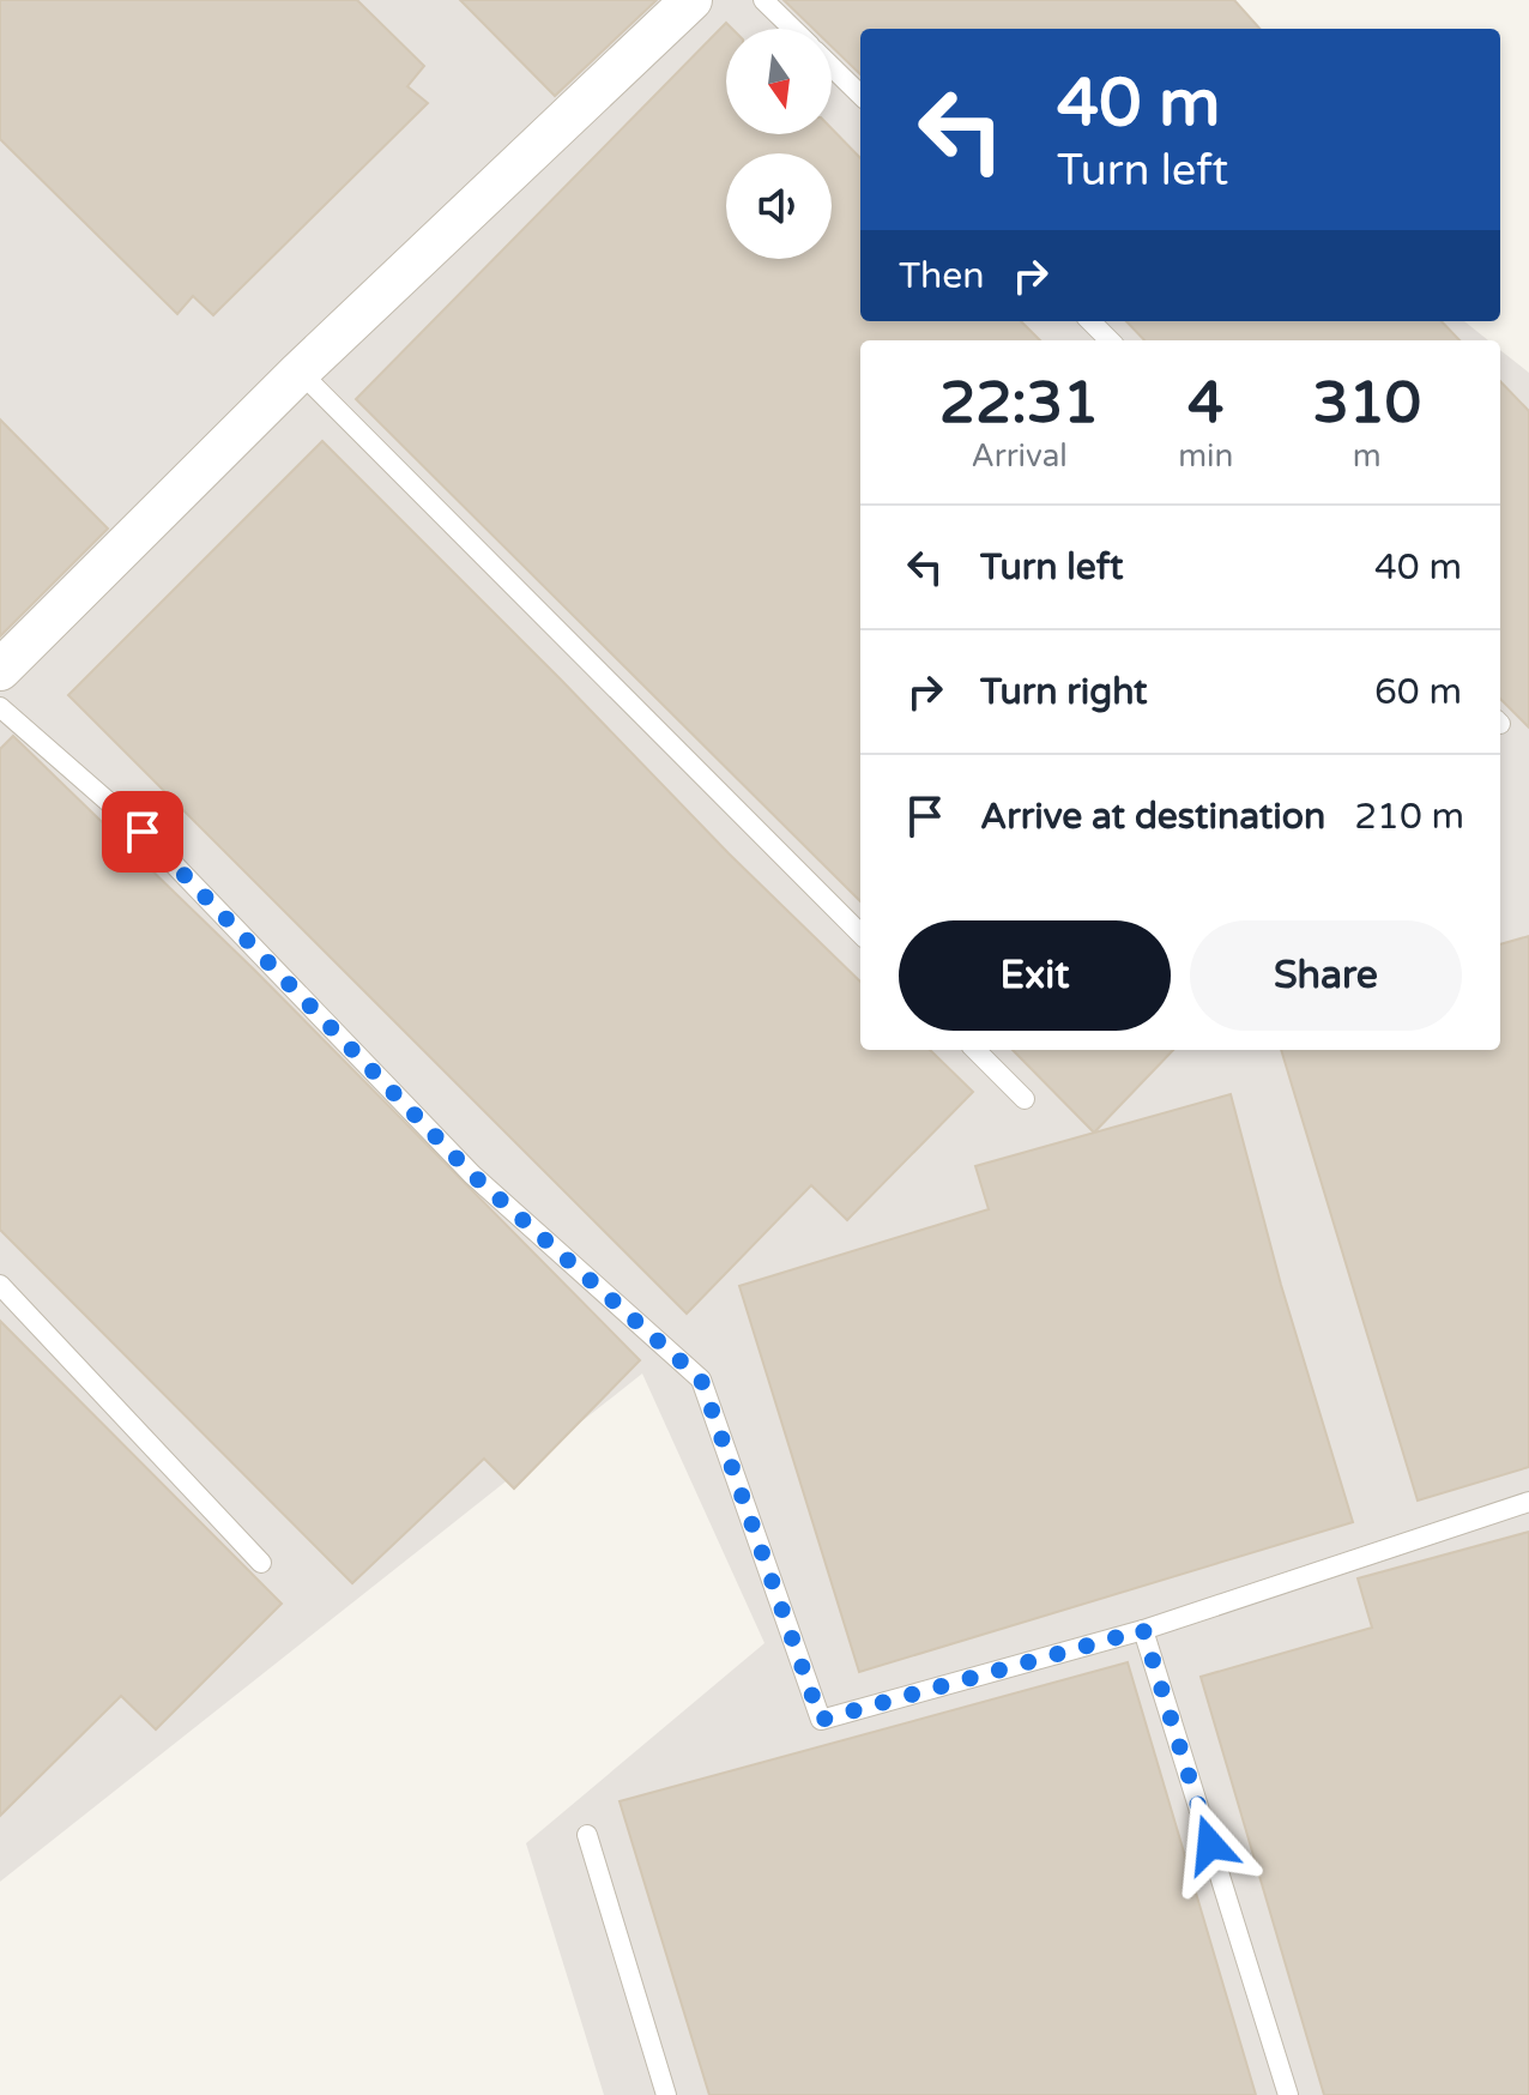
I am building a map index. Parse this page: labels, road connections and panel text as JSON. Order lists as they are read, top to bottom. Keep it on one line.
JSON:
{"north":"bottom","page":{"turn":["40 m","Turn left"],"then":"Then","eta":["22:31","Arrival","4","min","310","m"],"list":[{"name":"Turn left","value":"40 m"},{"name":"Turn right","value":"60 m"},{"name":"Arrive at destination","value":"210 m"}],"buttons":["Exit","Share"]}}
